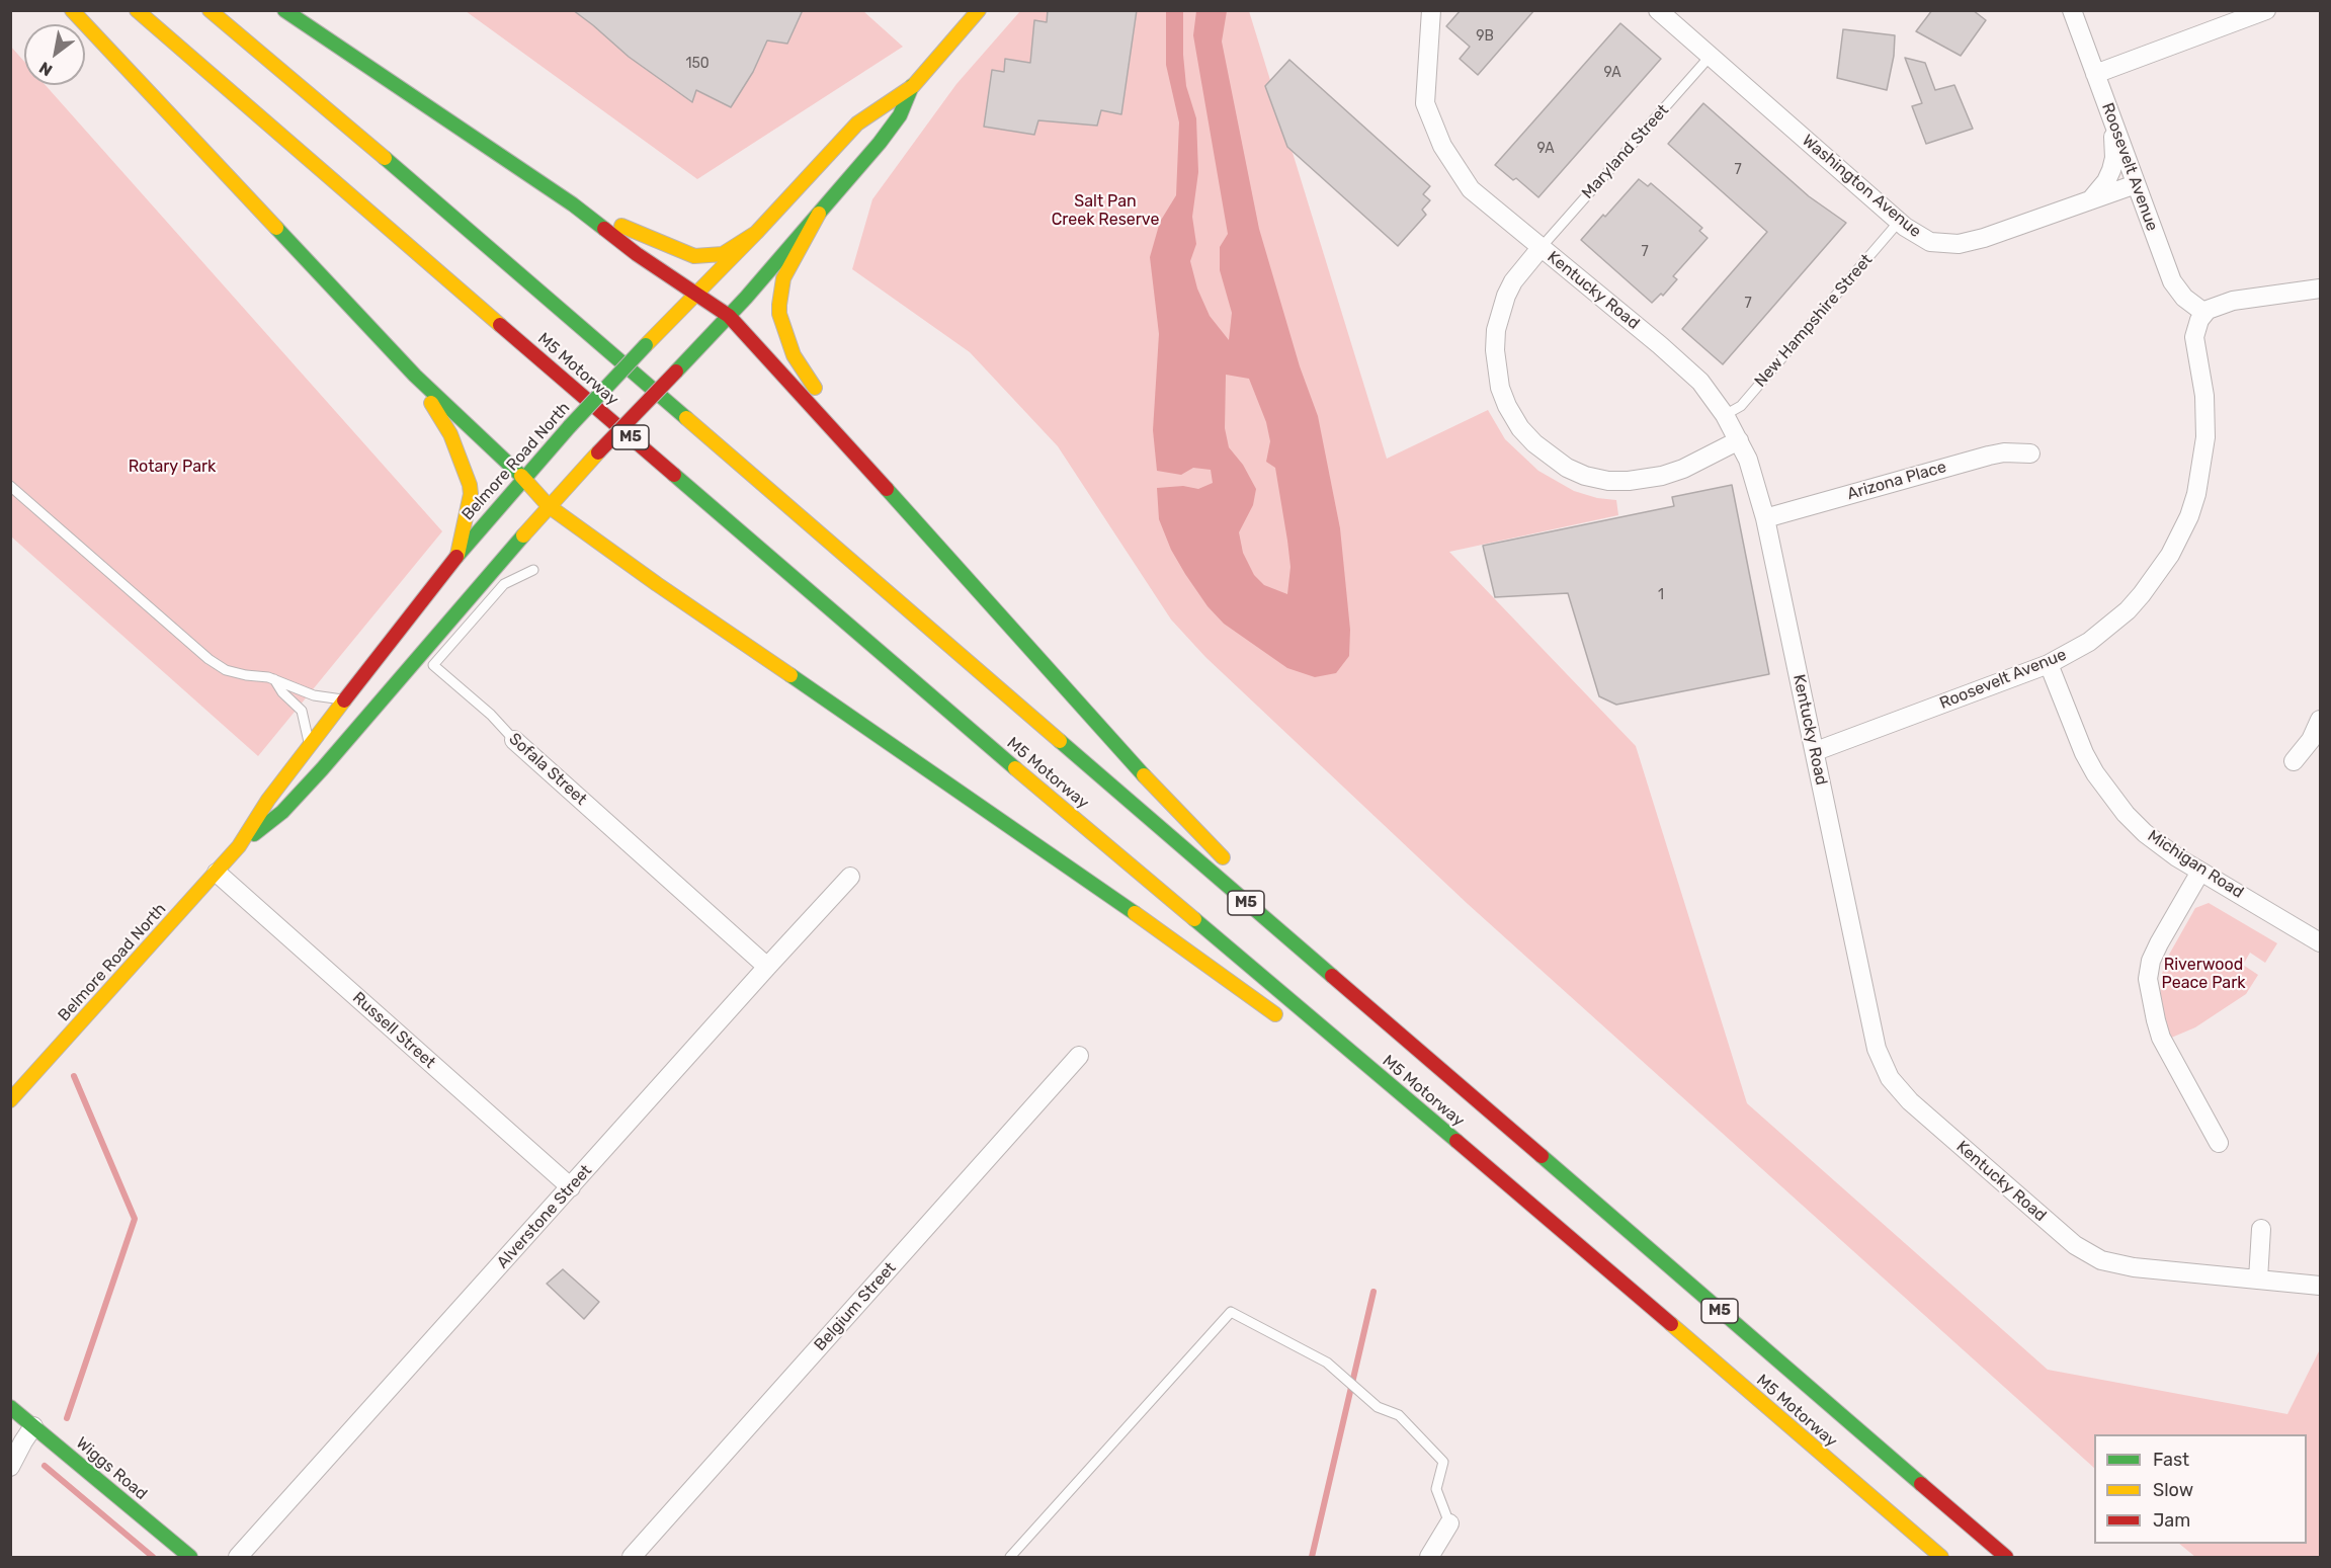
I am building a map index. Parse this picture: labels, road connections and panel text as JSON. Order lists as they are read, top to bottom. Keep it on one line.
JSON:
{"streets":{"main road":["M5 Motorway","M5","Belmore Road North","Wiggs Road"],"street":["Roosevelt Avenue","Washington Avenue","Kentucky Road","Arizona Place","Sofala Street","Michigan Road","Russell Street","Alverstone Street","Belgium Street"],"lane":["Maryland Street","New Hampshire Street"]},"crossings":[["Maryland Street","Washington Avenue"],["Maryland Street","Kentucky Road"],["Roosevelt Avenue","Washington Avenue"],["Roosevelt Avenue","Kentucky Road"],["Roosevelt Avenue","Michigan Road"],["Washington Avenue","New Hampshire Street"],["Kentucky Road","New Hampshire Street"],["Kentucky Road","Arizona Place"],["Belmore Road North","Russell Street"],["Sofala Street","Alverstone Street"],["Russell Street","Alverstone Street"]],"parks":["Salt Pan Creek Reserve","Rotary Park","Riverwood Peace Park"],"house_numbers":["9B","150","9A","9A","7","7","7","1"],"legend":["Fast","Slow","Jam"],"north":"bottom left"}
